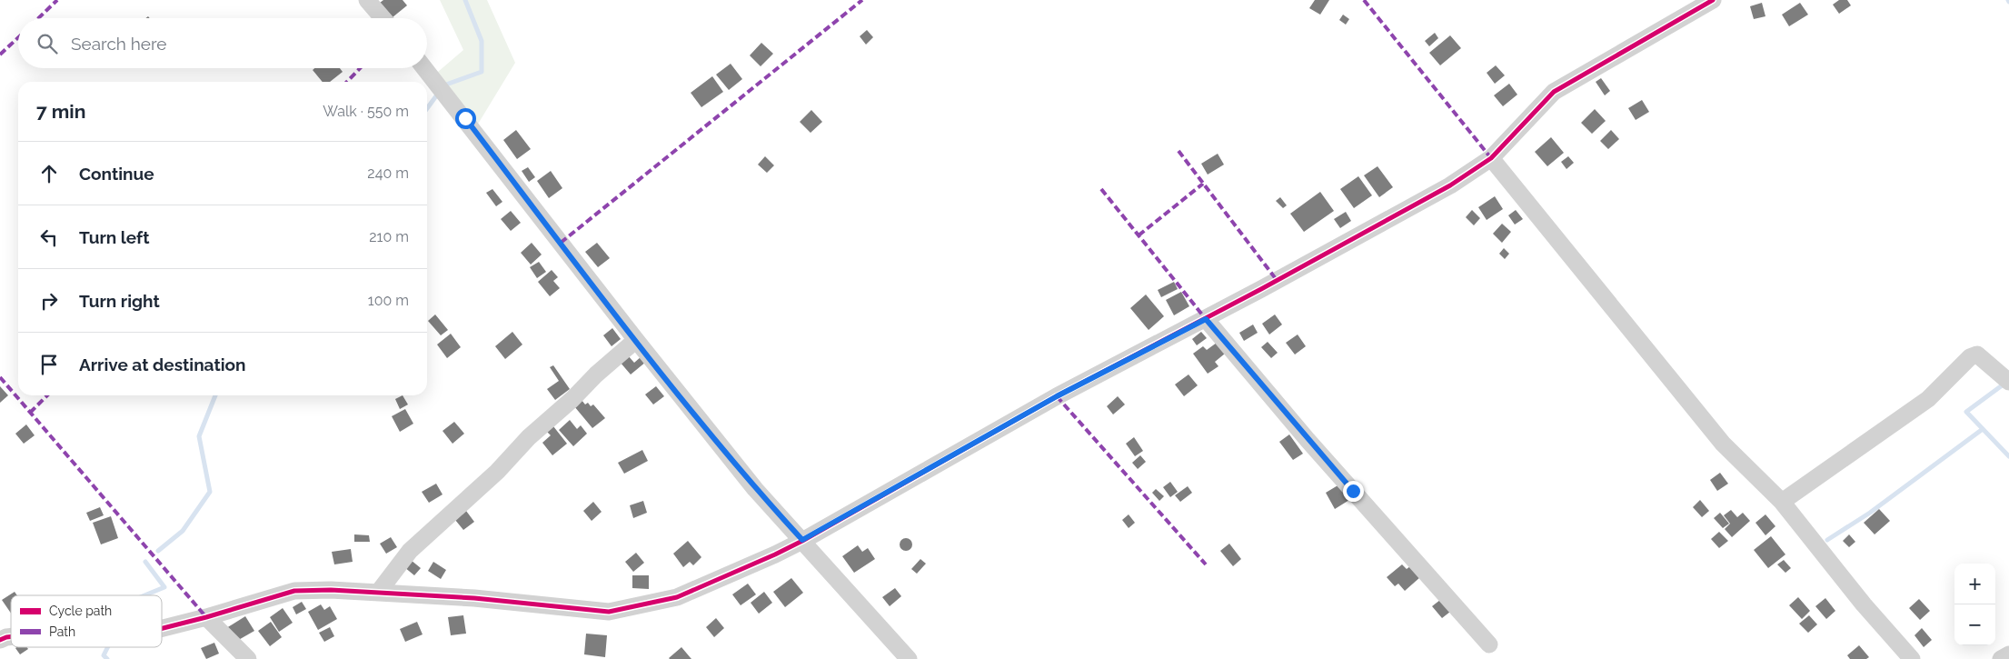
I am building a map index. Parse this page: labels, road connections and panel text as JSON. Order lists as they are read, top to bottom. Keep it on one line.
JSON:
{"legend":["Cycle path","Path"],"page":{"search":"Search here","heading":["7 min","Walk · 550 m"],"list":[["Continue","240 m"],["Turn left","210 m"],["Turn right","100 m"],"Arrive at destination"],"map_buttons":["+","−"]}}
